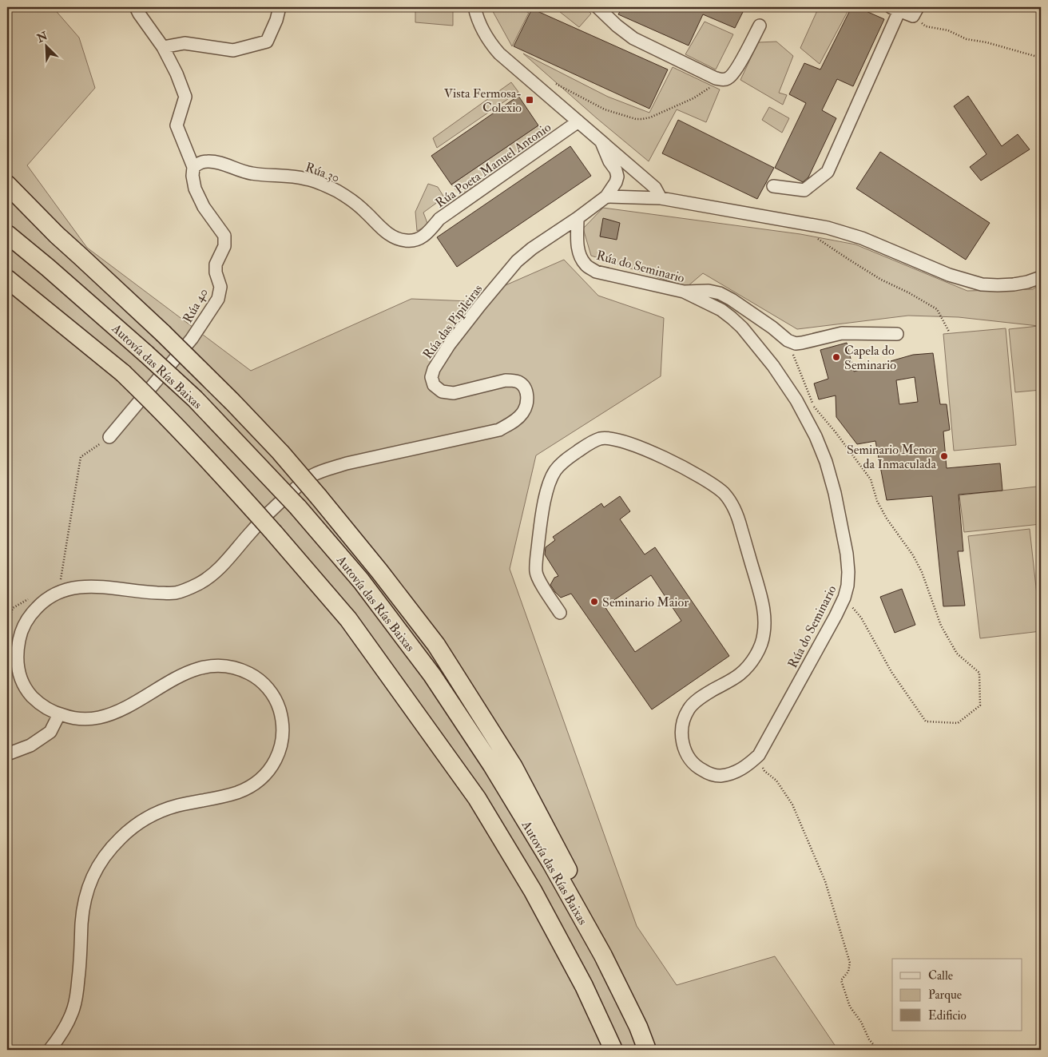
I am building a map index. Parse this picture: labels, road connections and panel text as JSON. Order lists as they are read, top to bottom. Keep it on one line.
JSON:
{"streets":{"highway":["Autovía das Rías Baixas"],"street":["Rúa Poeta Manuel Antonio","Rúa 30","Rúa do Seminario","Rúa 40","Rúa das Pipileiras"]},"crossings":[["Rúa Poeta Manuel Antonio","Rúa 30"],["Rúa 30","Rúa 40"],["Rúa do Seminario","Rúa das Pipileiras"]],"places":{"transit":["Vista Fermosa- Colexio"],"other":["Capela do Seminario","Seminario Menor da Inmaculada","Seminario Maior"]},"legend":["Calle","Parque","Edificio"],"north":"top left"}
